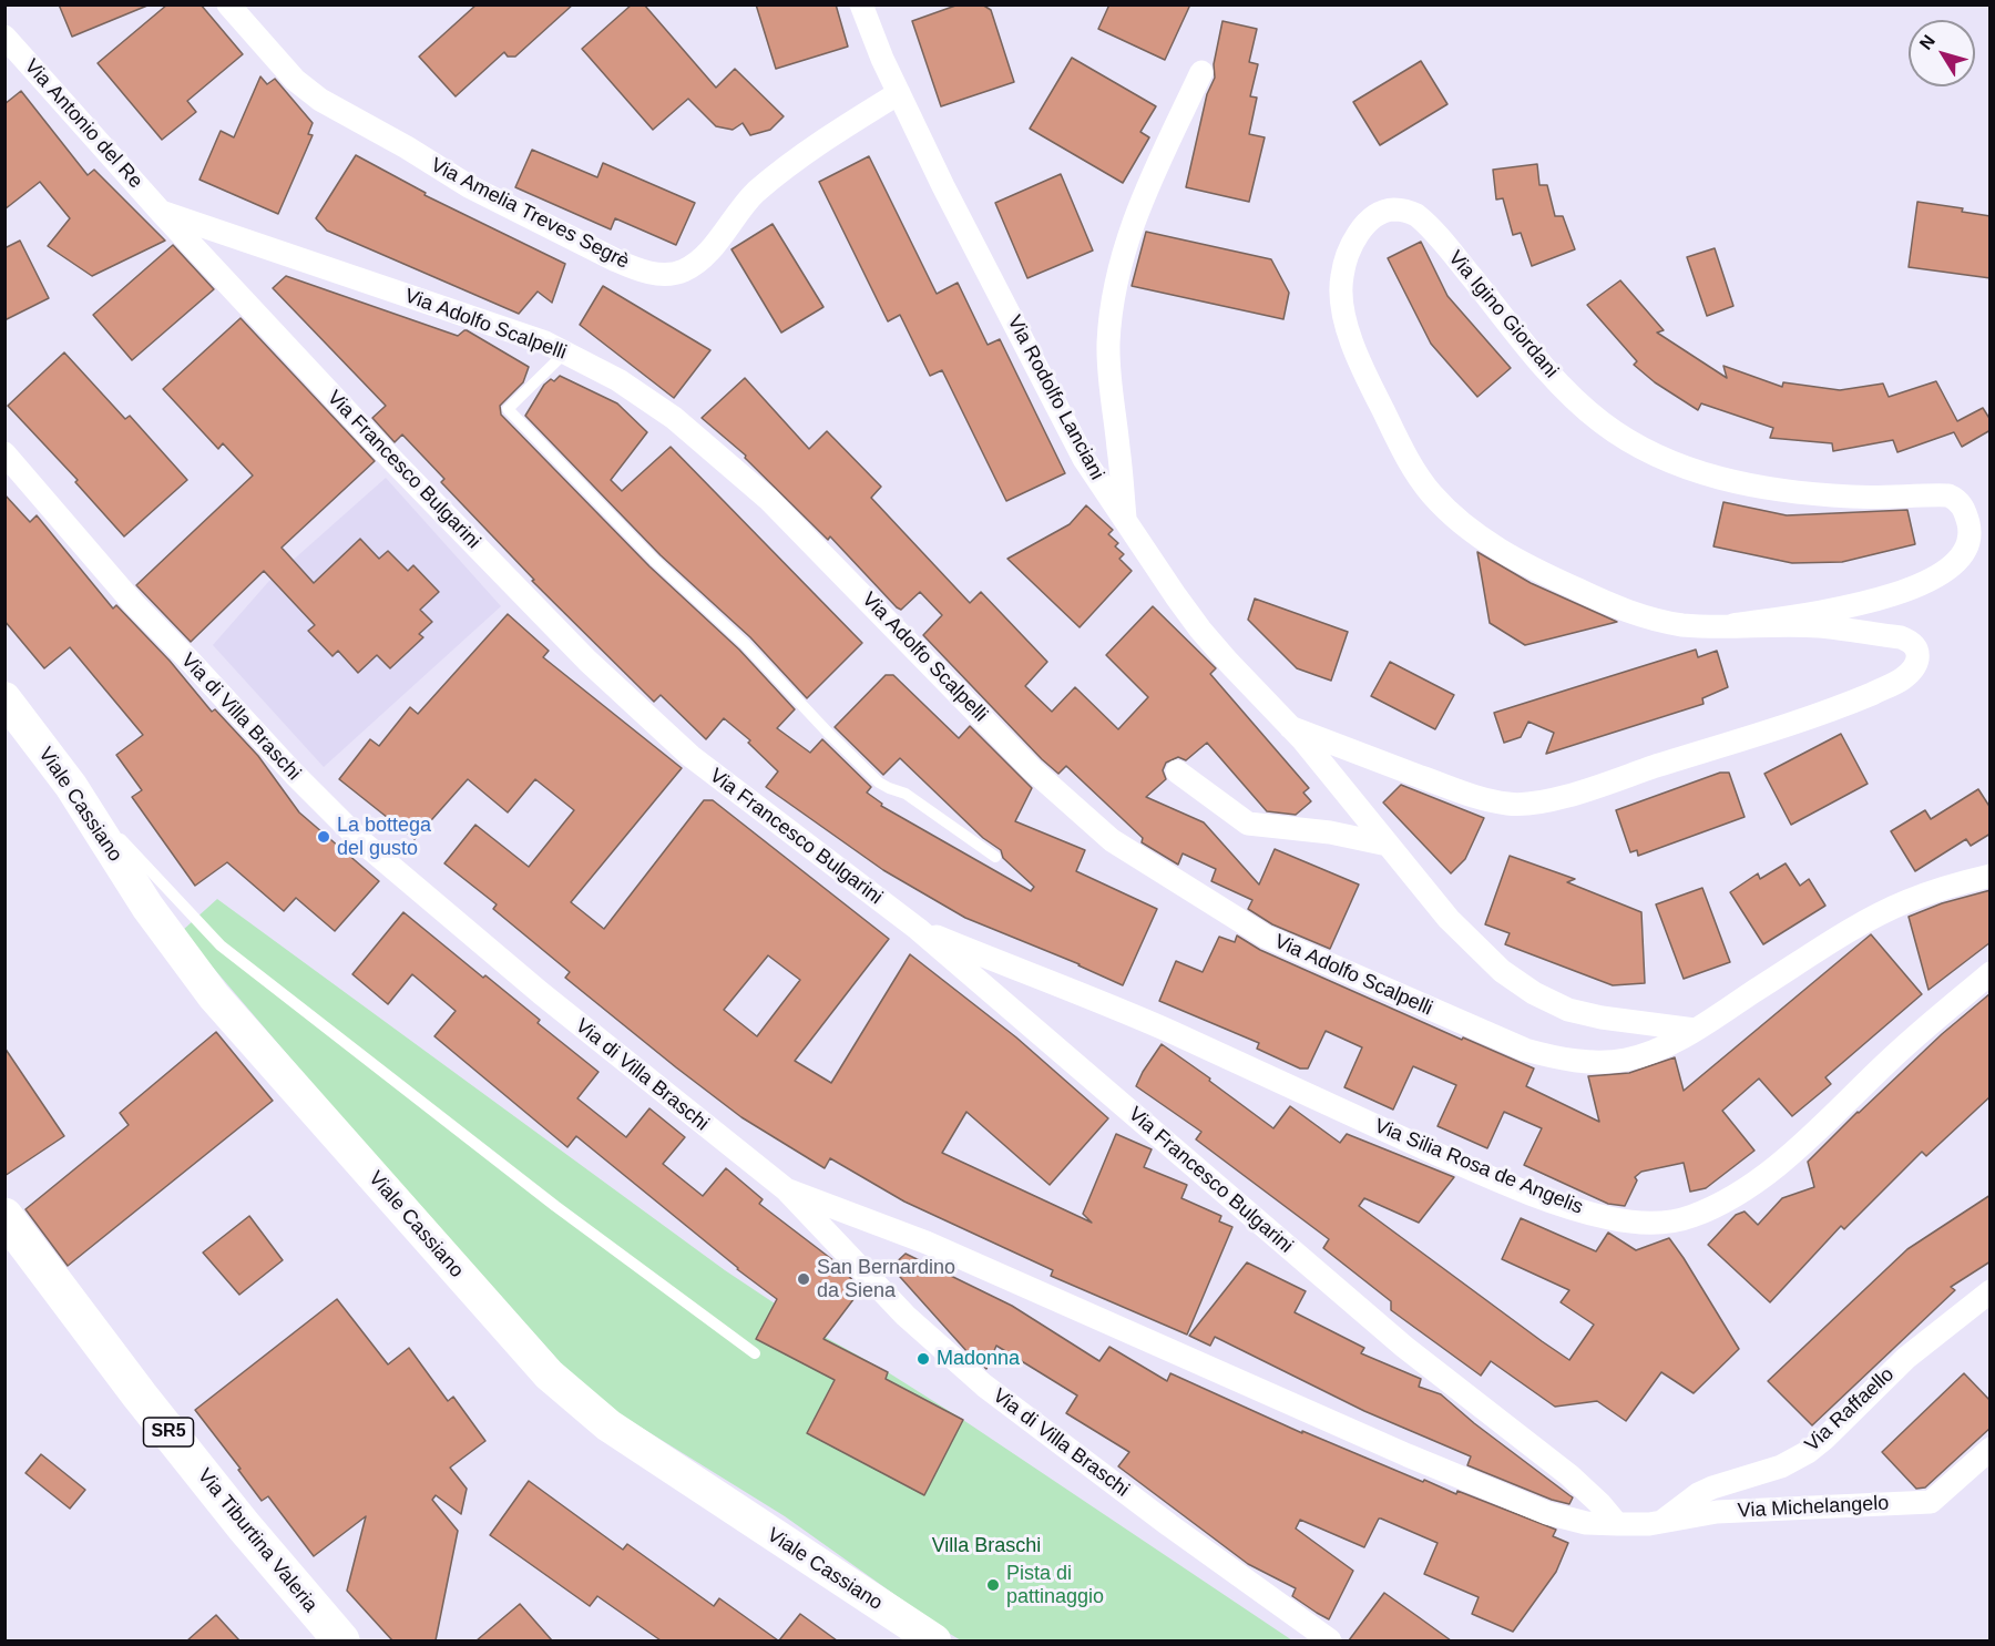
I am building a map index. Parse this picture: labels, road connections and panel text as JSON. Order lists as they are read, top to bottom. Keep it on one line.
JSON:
{"streets":{"main road":["SR5","Via Tiburtina Valeria"],"street":["Via Antonio del Re","Via Amelia Treves Segrè","Via Igino Giordani","Via Adolfo Scalpelli","Via Rodolfo Lanciani","Via Francesco Bulgarini","Via di Villa Braschi","Viale Cassiano","Via Silia Rosa de Angelis","Via Raffaello","Via Michelangelo"]},"crossings":[["Via Antonio del Re","Via Adolfo Scalpelli"],["Via Antonio del Re","Via Francesco Bulgarini"],["Via Amelia Treves Segrè","Via Rodolfo Lanciani"],["Via Igino Giordani","Via Rodolfo Lanciani"],["Via Adolfo Scalpelli","Via Rodolfo Lanciani"],["Via Adolfo Scalpelli","Via Francesco Bulgarini"],["Via Francesco Bulgarini","Via Silia Rosa de Angelis"],["Via Francesco Bulgarini","Via Michelangelo"],["Via Raffaello","Via Michelangelo"]],"parks":["Villa Braschi"],"places":["La bottega del gusto","San Bernardino da Siena","Madonna","Pista di pattinaggio"],"north":"top left"}
